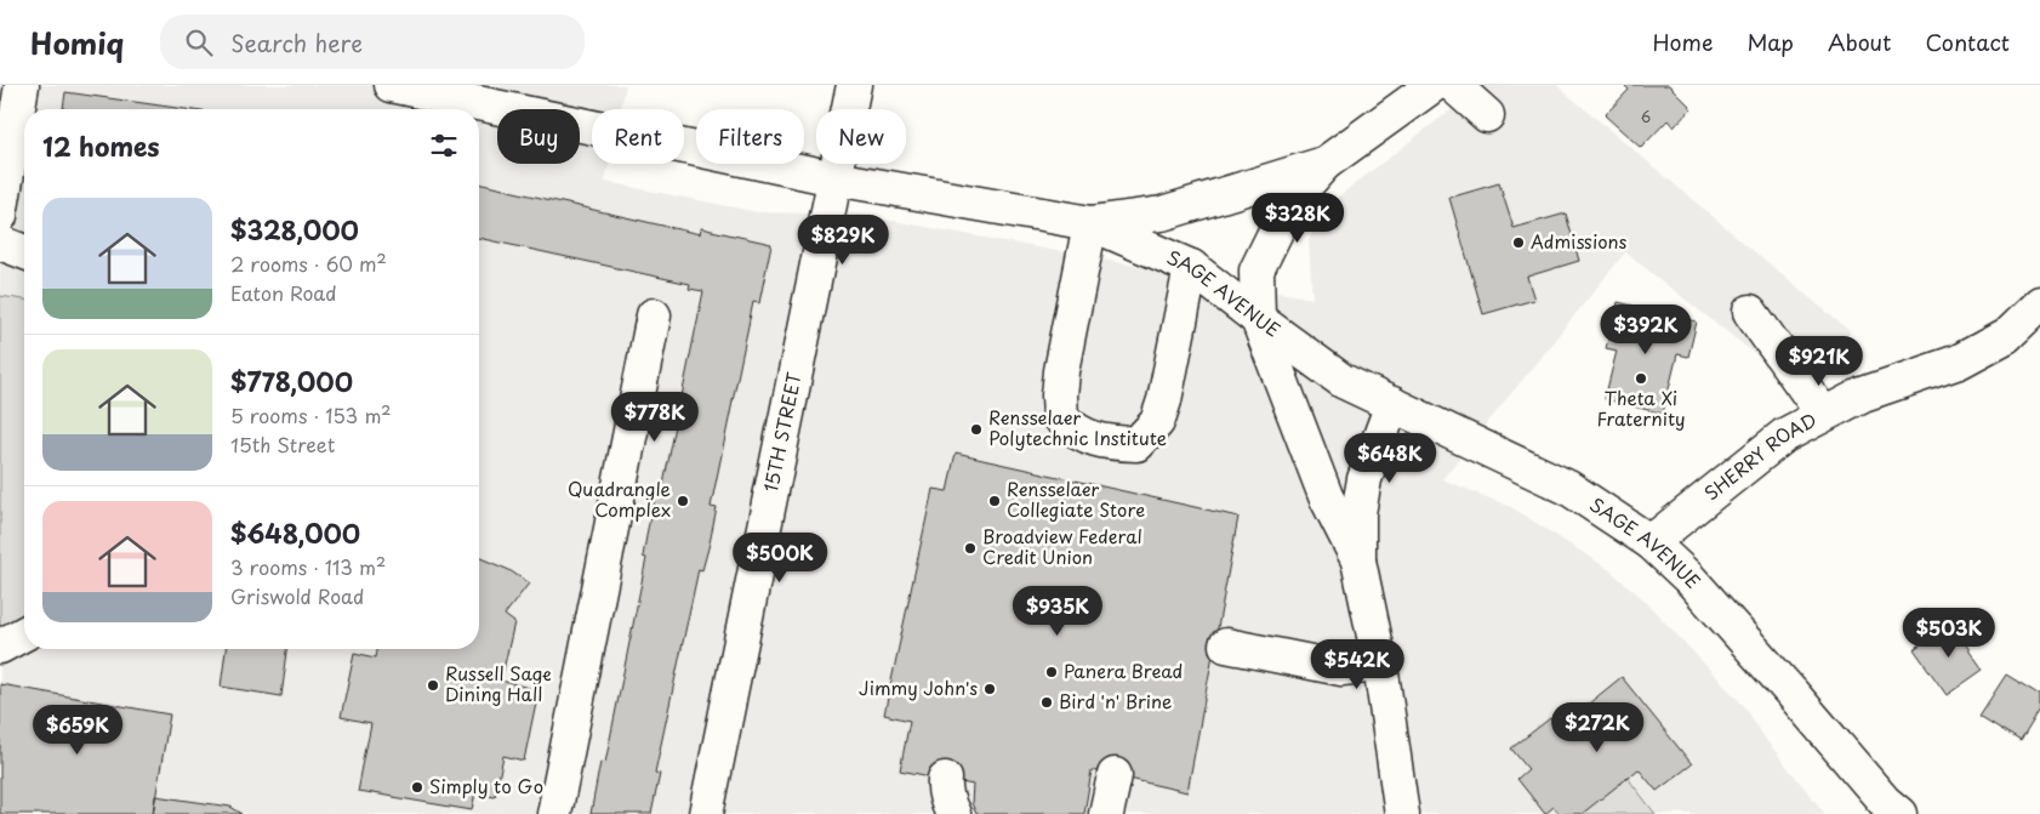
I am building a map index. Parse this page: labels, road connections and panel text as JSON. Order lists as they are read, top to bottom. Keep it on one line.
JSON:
{"streets":{"street":["SAGE AVENUE","15TH STREET","SHERRY ROAD"]},"crossings":[["SAGE AVENUE","15TH STREET"],["SAGE AVENUE","SHERRY ROAD"]],"places":["Admissions","Theta Xi Fraternity","Rensselaer Polytechnic Institute","Quadrangle Complex","Rensselaer Collegiate Store","Broadview Federal Credit Union","Panera Bread","Russell Sage Dining Hall","Jimmy John's","Bird 'n' Brine","Simply to Go"],"house_numbers":["6"],"page":{"header":"Homiq","search":"Search here","nav":["Home","Map","About","Contact"],"chip":["Buy","Rent","Filters","New"],"heading":"12 homes","list":[{"name":"$328,000","note":"2 rooms · 60 m² · Eaton Road"},{"name":"$778,000","note":"5 rooms · 153 m² · 15th Street"},{"name":"$648,000","note":"3 rooms · 113 m² · Griswold Road"}],"price":["$328K","$829K","$392K","$921K","$778K","$648K","$500K","$935K","$503K","$542K","$272K","$659K"]}}
